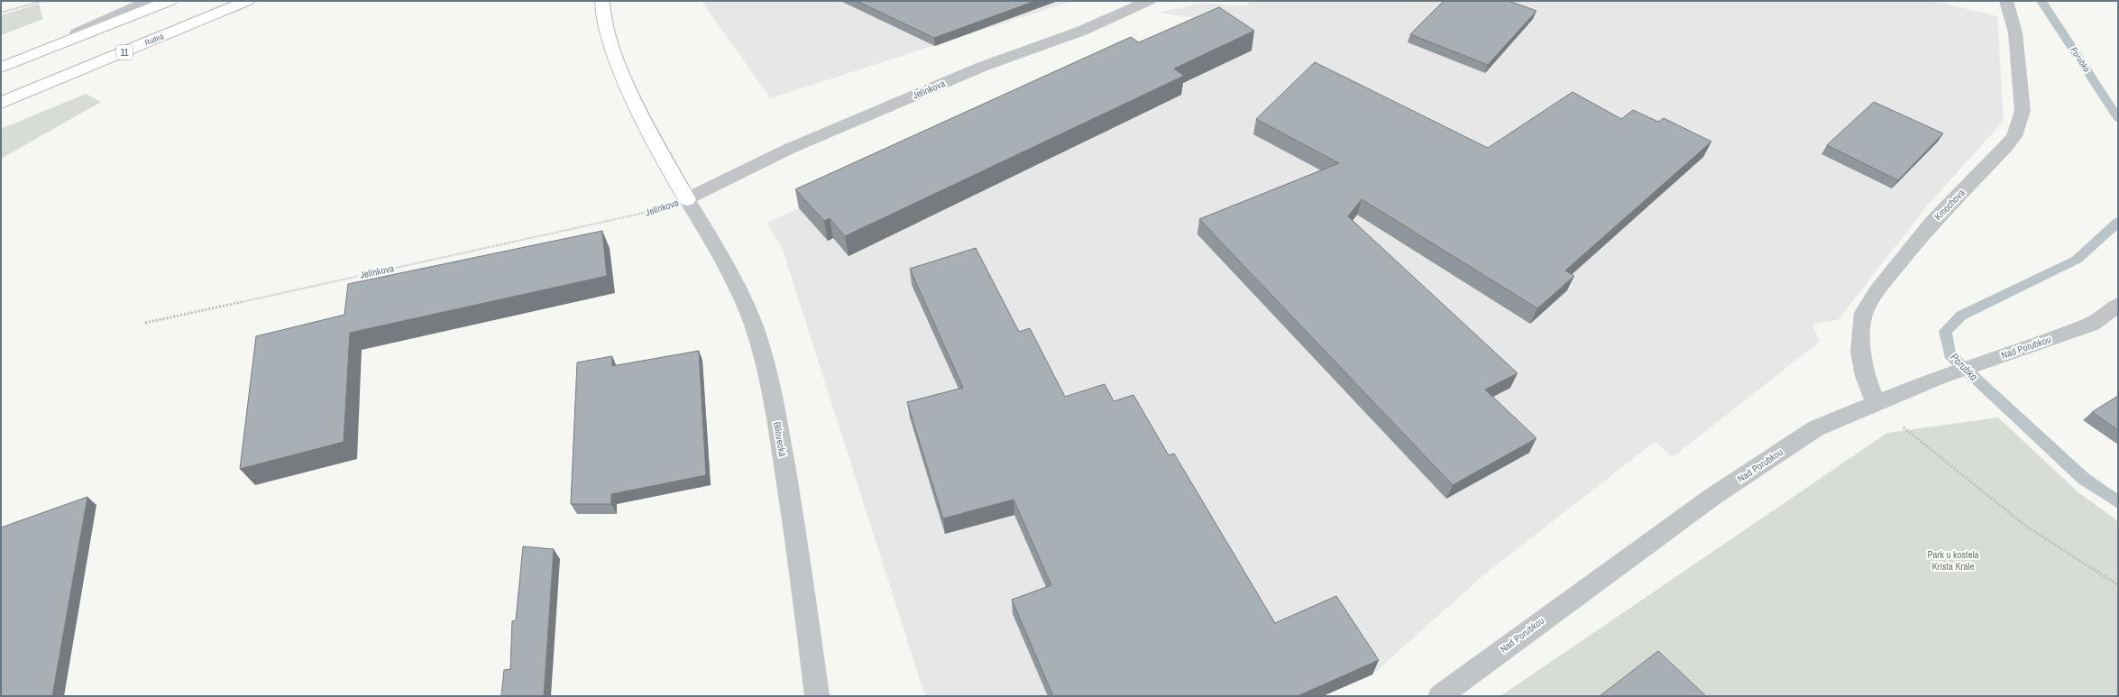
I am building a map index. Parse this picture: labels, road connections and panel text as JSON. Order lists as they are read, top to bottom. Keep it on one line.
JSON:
{"streets":{"highway":["Rudná","11"],"street":["Jelínkova","Kmochova","Nad Porubkou","Bílovecká"]},"crossings":[["Jelínkova","Bílovecká"],["Kmochova","Nad Porubkou"]],"water":["Porubka"],"parks":["Park u kostela Krista Krále"]}
